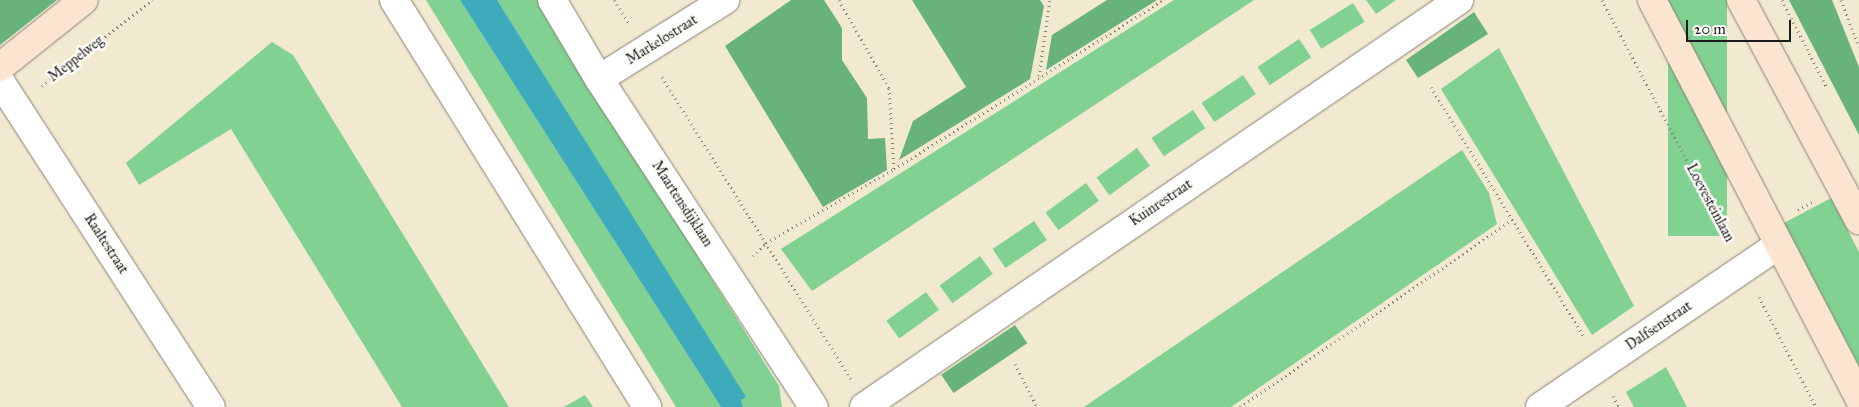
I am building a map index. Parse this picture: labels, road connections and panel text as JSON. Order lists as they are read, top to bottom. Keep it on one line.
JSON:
{"streets":{"street":["Markelostraat","Kuinrestraat","Maartensdijklaan","Raaltestraat","Dalfsenstraat"],"path":["Meppelweg","Loevesteinlaan"]},"crossings":[["Markelostraat","Maartensdijklaan"],["Meppelweg","Raaltestraat"],["Loevesteinlaan","Dalfsenstraat"]],"scale_bar":"20 m"}
